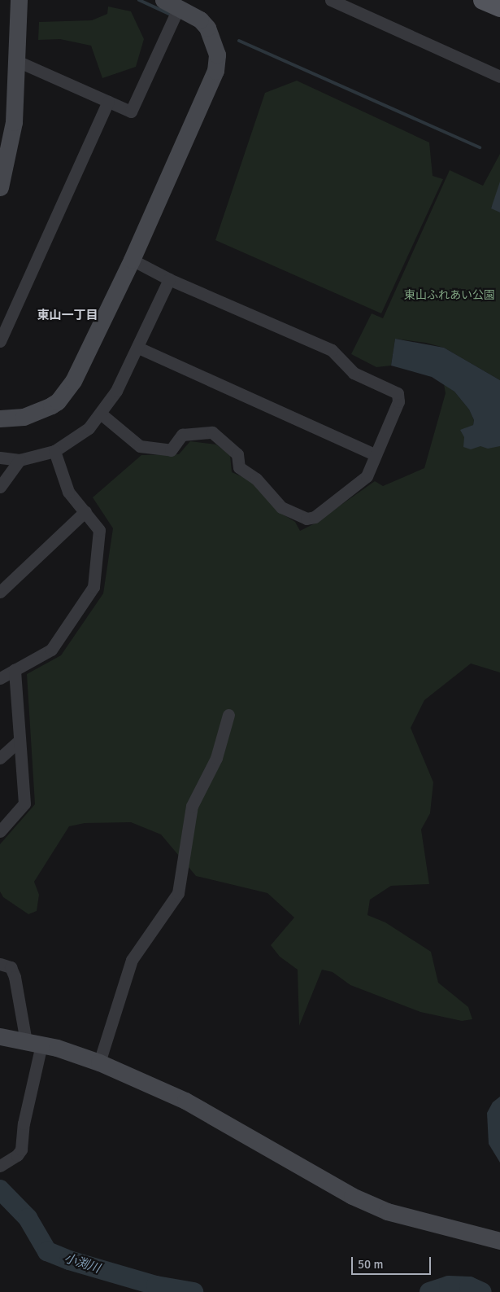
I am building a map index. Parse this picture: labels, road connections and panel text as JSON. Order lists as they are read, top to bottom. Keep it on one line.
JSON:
{"districts":["東山一丁目"],"water":["小渕川"],"parks":["東山ふれあい公園"],"scale_bar":"50 m"}
